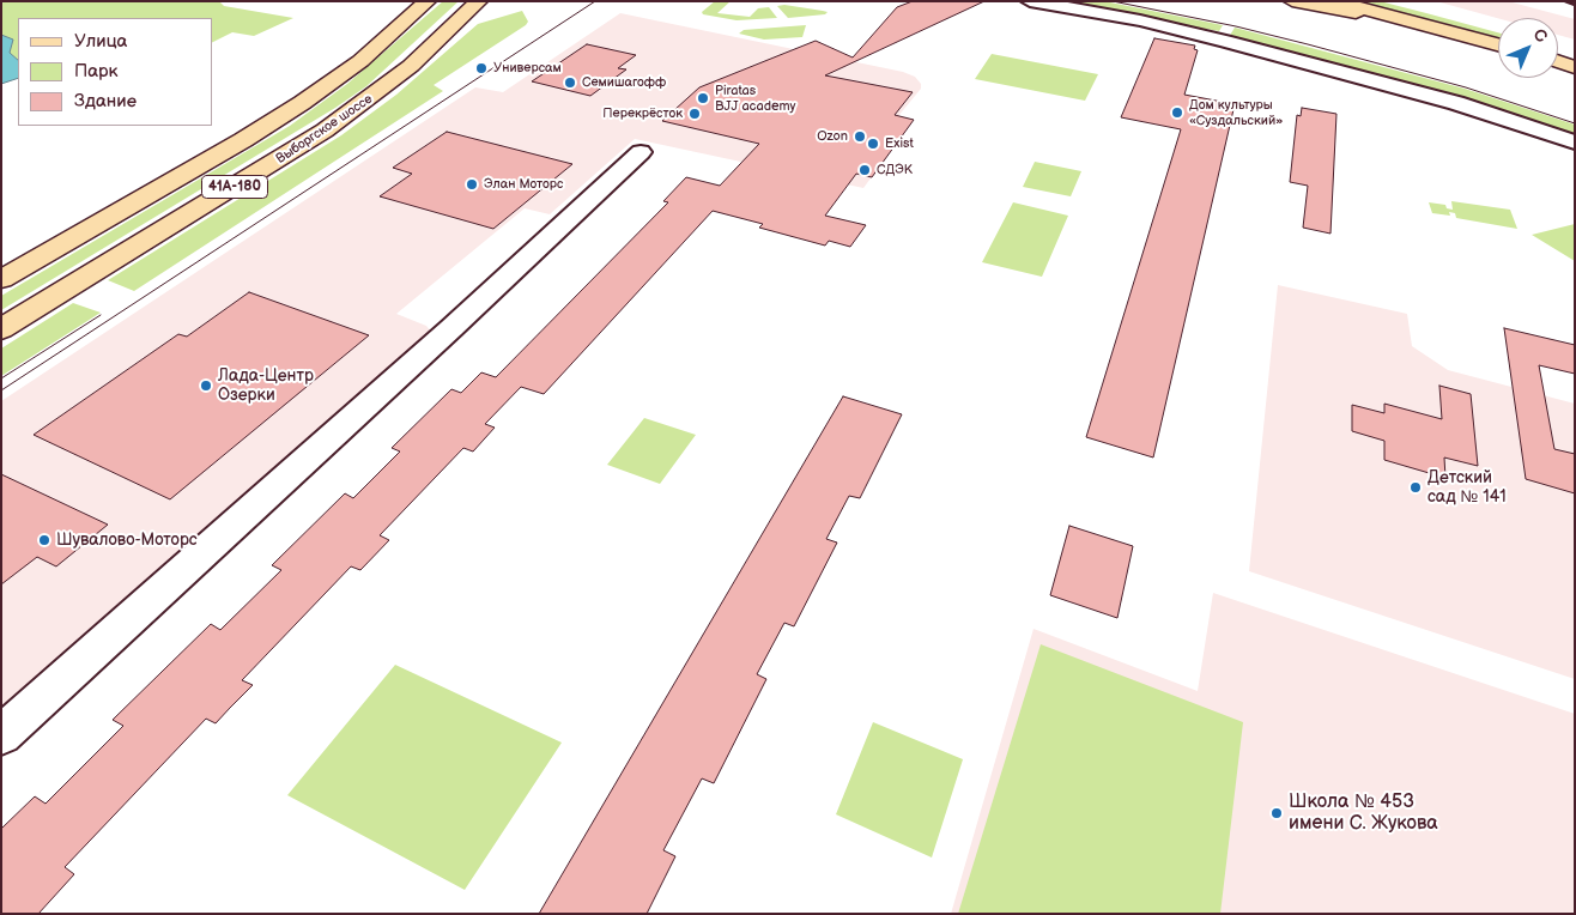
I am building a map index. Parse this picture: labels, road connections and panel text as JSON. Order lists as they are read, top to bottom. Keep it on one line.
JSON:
{"streets":{"main road":["Выборгское шоссе","41А-180"]},"places":["Универсам","Семишагофф","Piratas BJJ academy","Дом культуры «Суздальский»","Перекрёсток","Ozon","Exist","СДЭК","Элан Моторс","Лада-Центр Озерки","Детский сад № 141","Шувалово-Моторс","Школа № 453 имени С. Жукова"],"legend":["Улица","Парк","Здание"],"north":"top right"}
